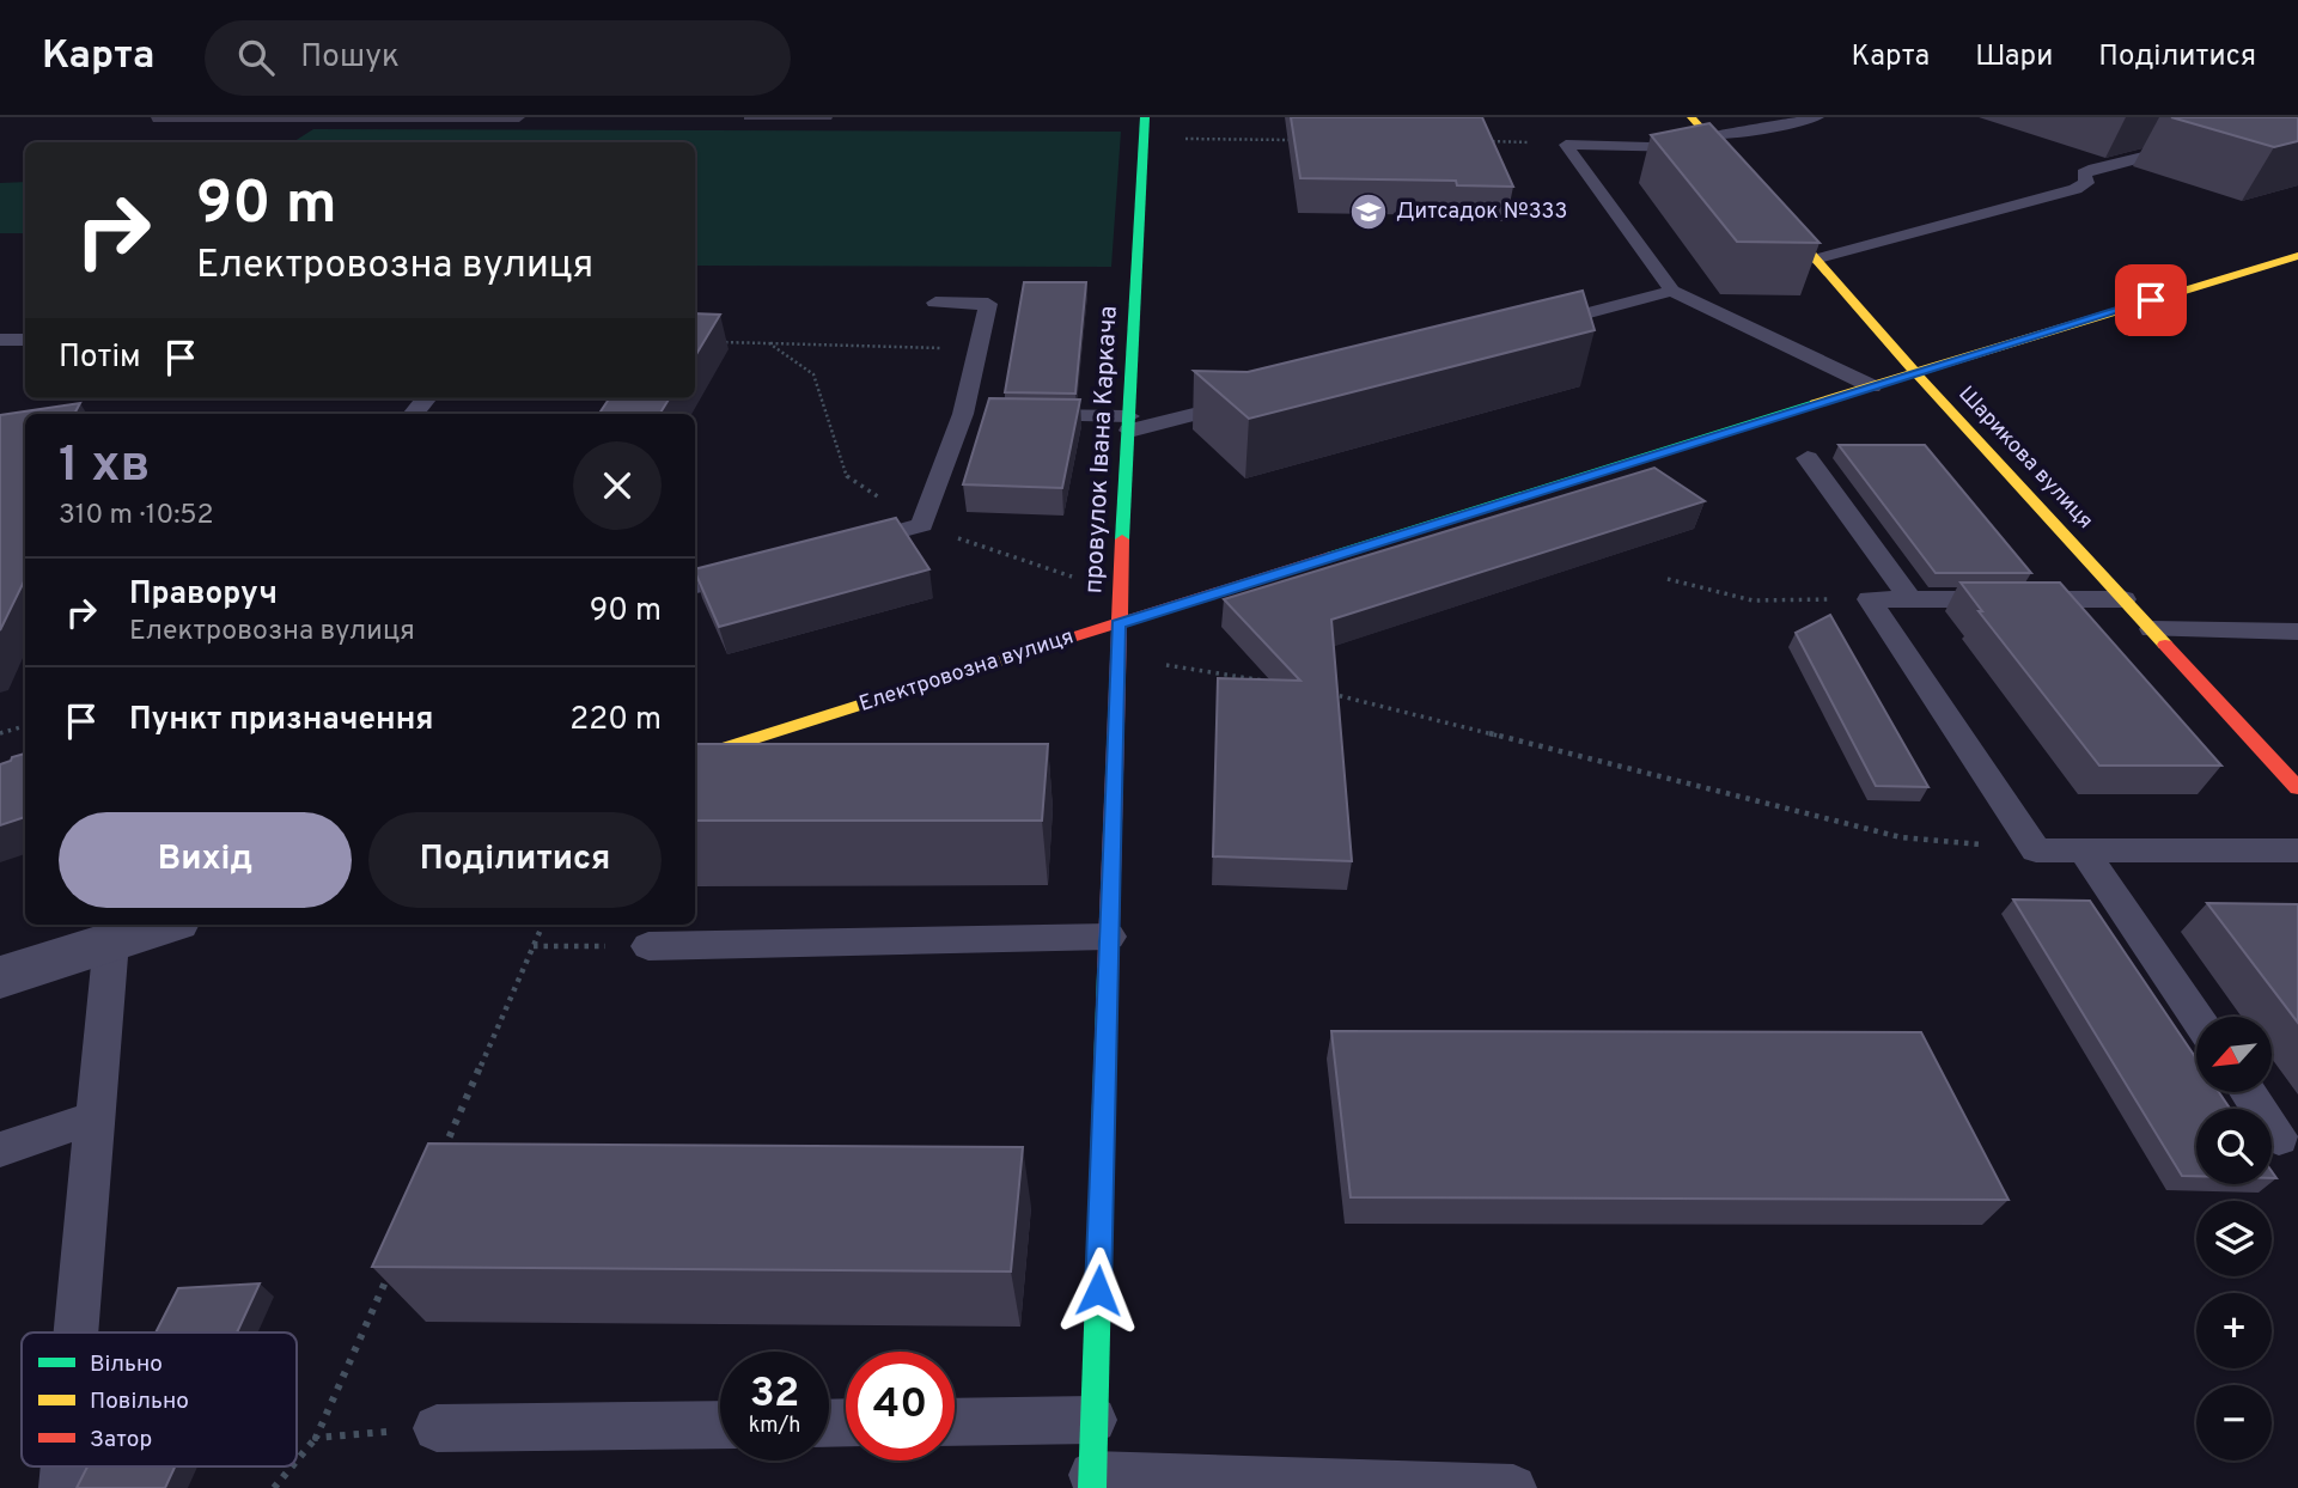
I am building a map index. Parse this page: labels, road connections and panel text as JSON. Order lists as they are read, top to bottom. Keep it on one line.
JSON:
{"streets":{"street":["провулок Івана Каркача","Шарикова вулиця","Електровозна вулиця"]},"crossings":[["провулок Івана Каркача","Електровозна вулиця"],["Шарикова вулиця","Електровозна вулиця"]],"places":{"school or university":["Дитсадок №333"]},"legend":["Вільно","Повільно","Затор"],"north":"bottom left","page":{"header":"Карта","search":"Пошук","nav":["Карта","Шари","Поділитися"],"turn":["90 m","Електровозна вулиця"],"then":"Потім","heading":["1 хв","310 m · 10:52"],"list":[{"name":"Праворуч","note":"Електровозна вулиця","value":"90 m"},{"name":"Пункт призначення","value":"220 m"}],"buttons":["Вихід","Поділитися"],"map_buttons":["+","−"],"speed":"32 km/h","limit":"40"}}
